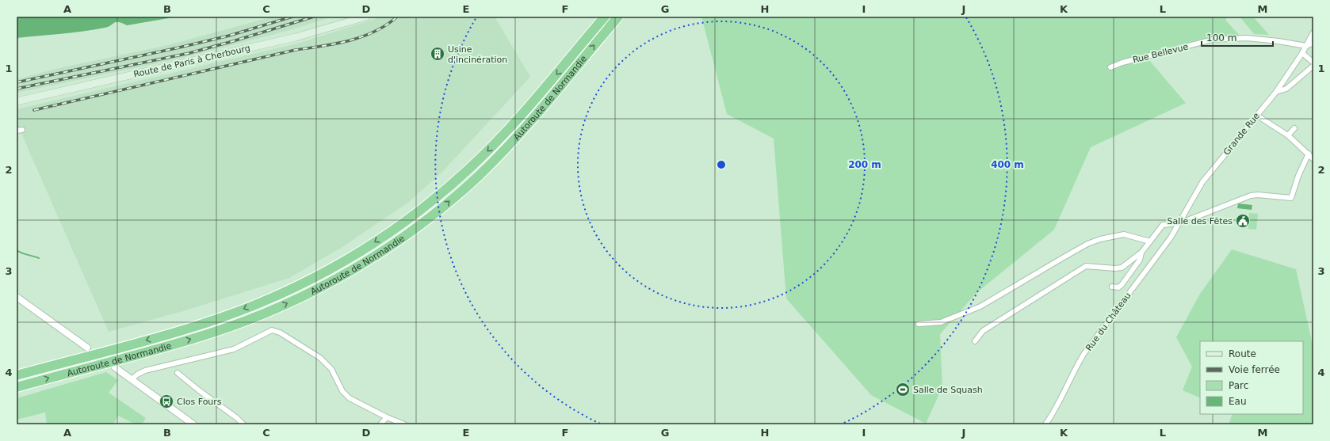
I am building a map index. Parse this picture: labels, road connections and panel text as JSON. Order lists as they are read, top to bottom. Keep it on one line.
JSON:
{"streets":{"highway":["Autoroute de Normandie"],"main road":["Route de Paris à Cherbourg"],"street":["Rue Bellevue","Grande Rue","Rue du Château"]},"crossings":[["Rue Bellevue","Grande Rue"],["Grande Rue","Rue du Château"]],"places":{"building":["Usine d'incinération"],"public building":["Salle des Fêtes"],"sports":["Salle de Squash"],"bus stop":["Clos Fours"]},"legend":["Route","Voie ferrée","Parc","Eau"],"scale_bar":"100 m","grid":{"columns":["A","B","C","D","E","F","G","H","I","J","K","L","M"],"rows":["1","2","3","4"]},"rings":["200 m","400 m"]}
